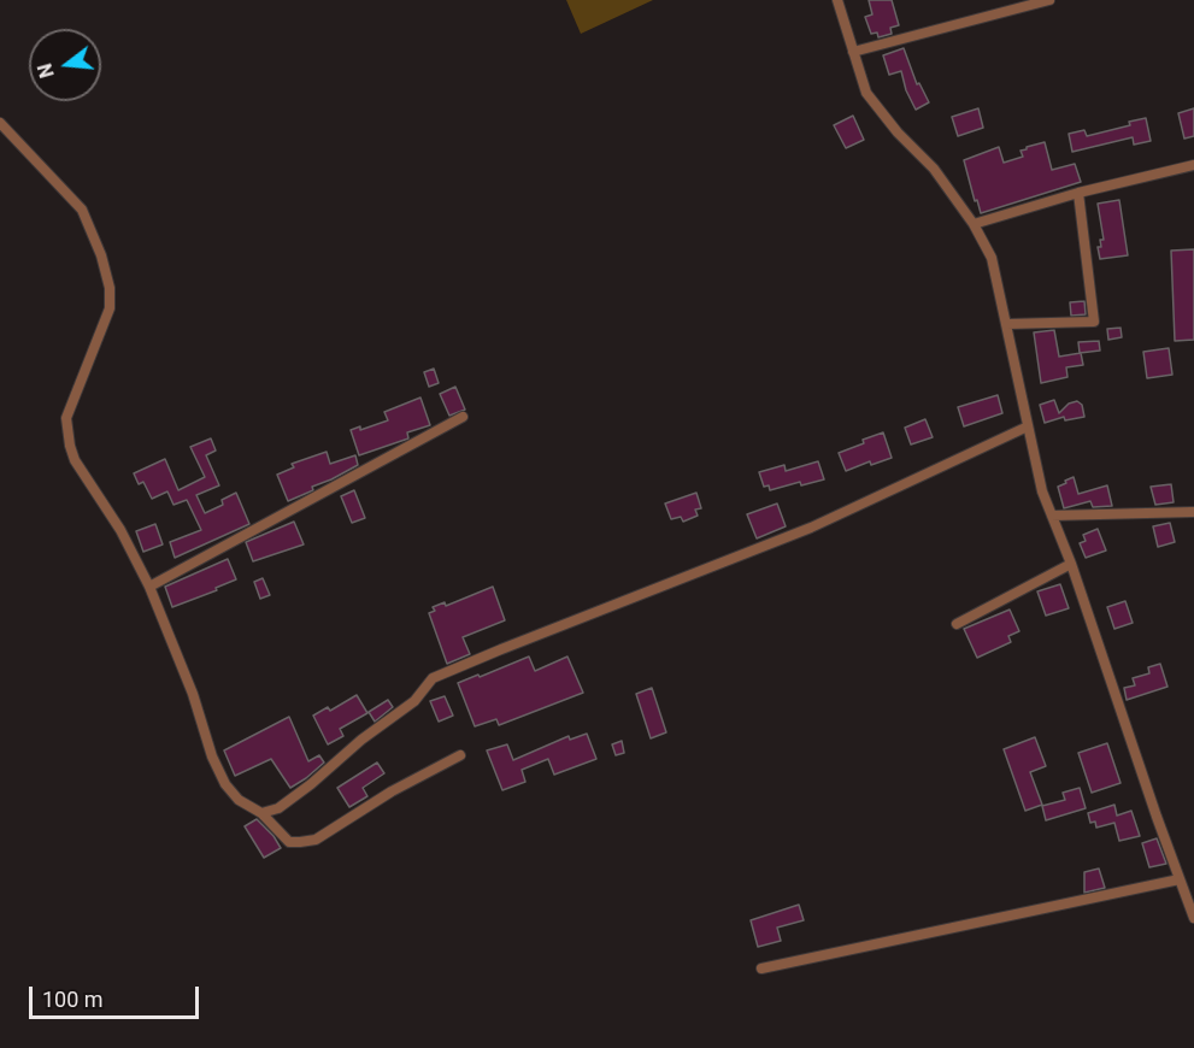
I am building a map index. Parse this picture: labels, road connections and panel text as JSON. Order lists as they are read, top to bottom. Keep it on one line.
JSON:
{"scale_bar":"100 m","north":"left"}
